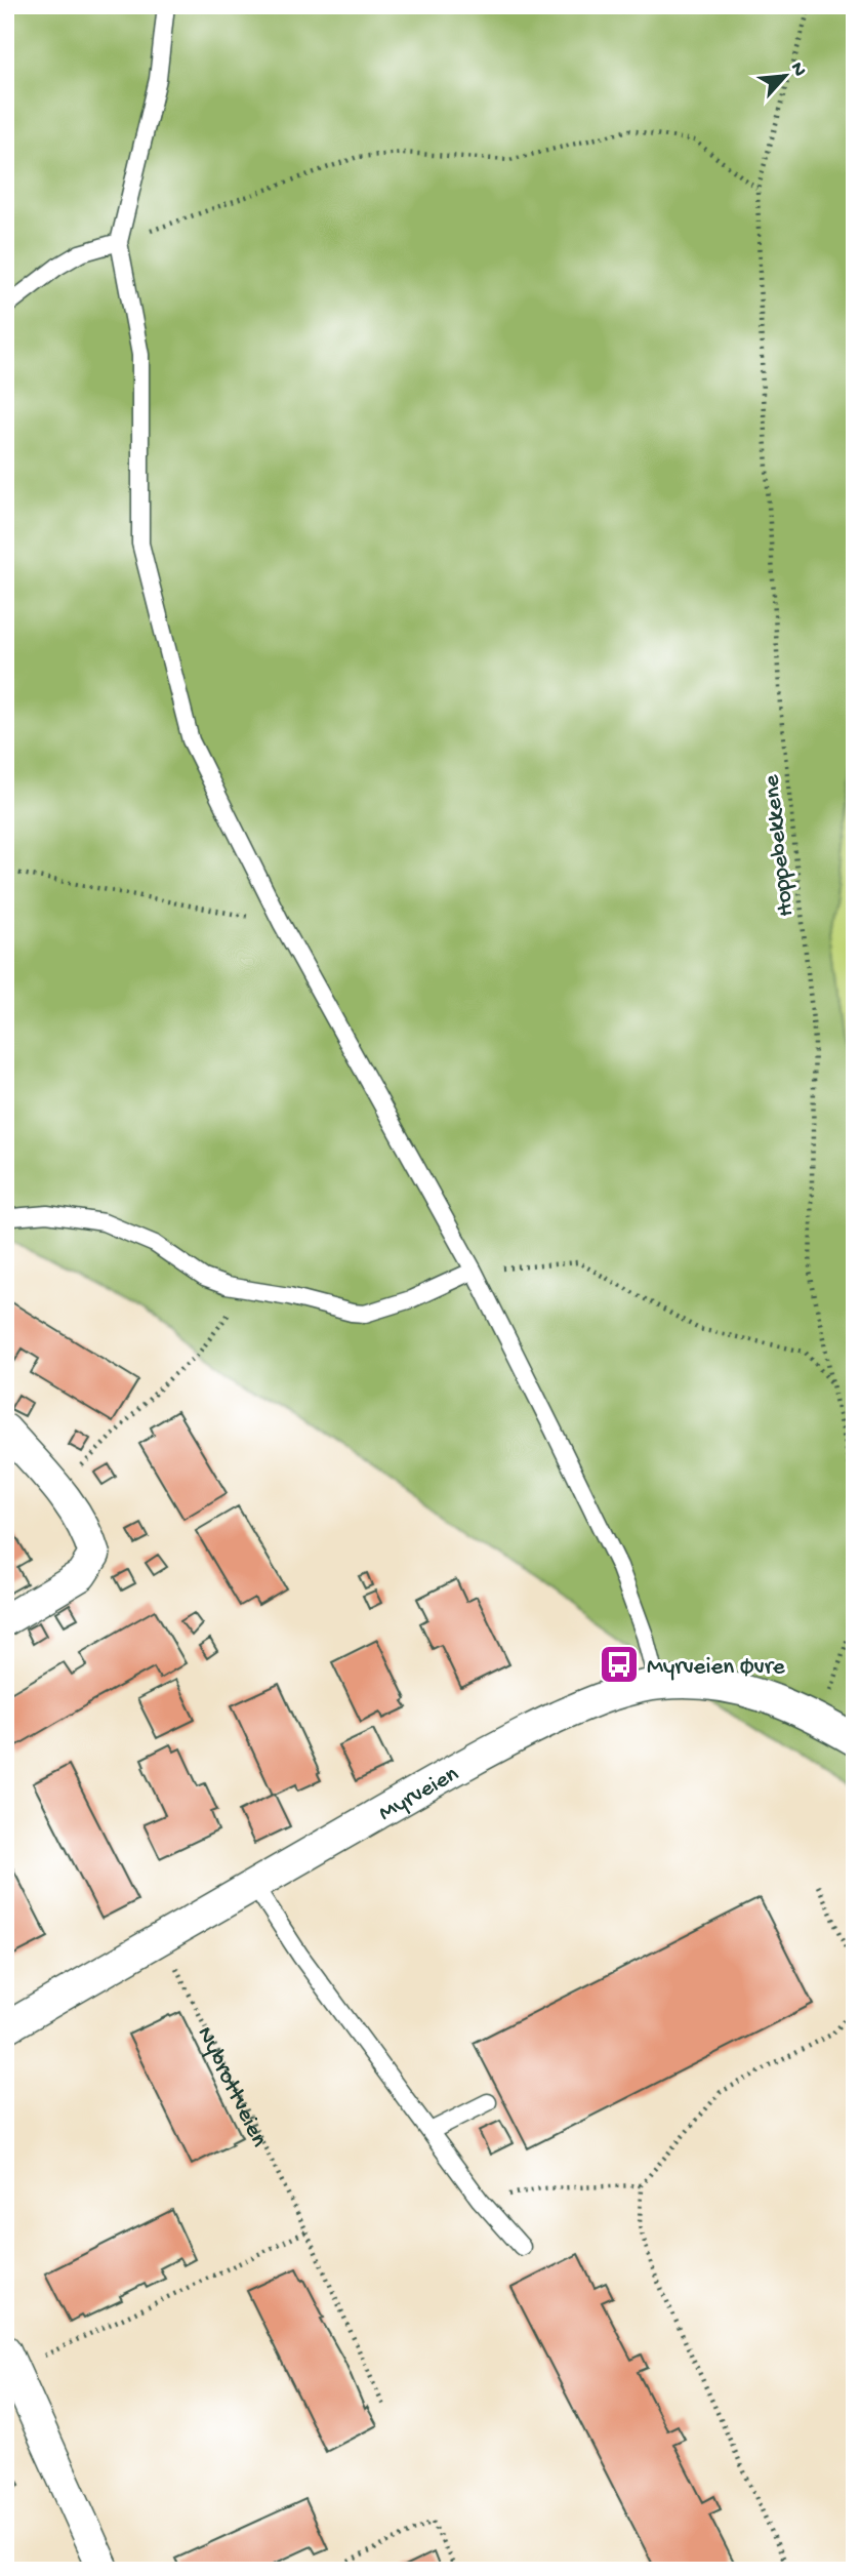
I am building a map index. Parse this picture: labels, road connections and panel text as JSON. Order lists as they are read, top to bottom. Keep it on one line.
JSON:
{"streets":{"street":["Myrveien"],"path":["Hoppebekkene","Nybrottveien"]},"crossings":[["Myrveien","Nybrottveien"]],"places":{"bus stop":["Myrveien Øvre"]},"north":"top right"}
